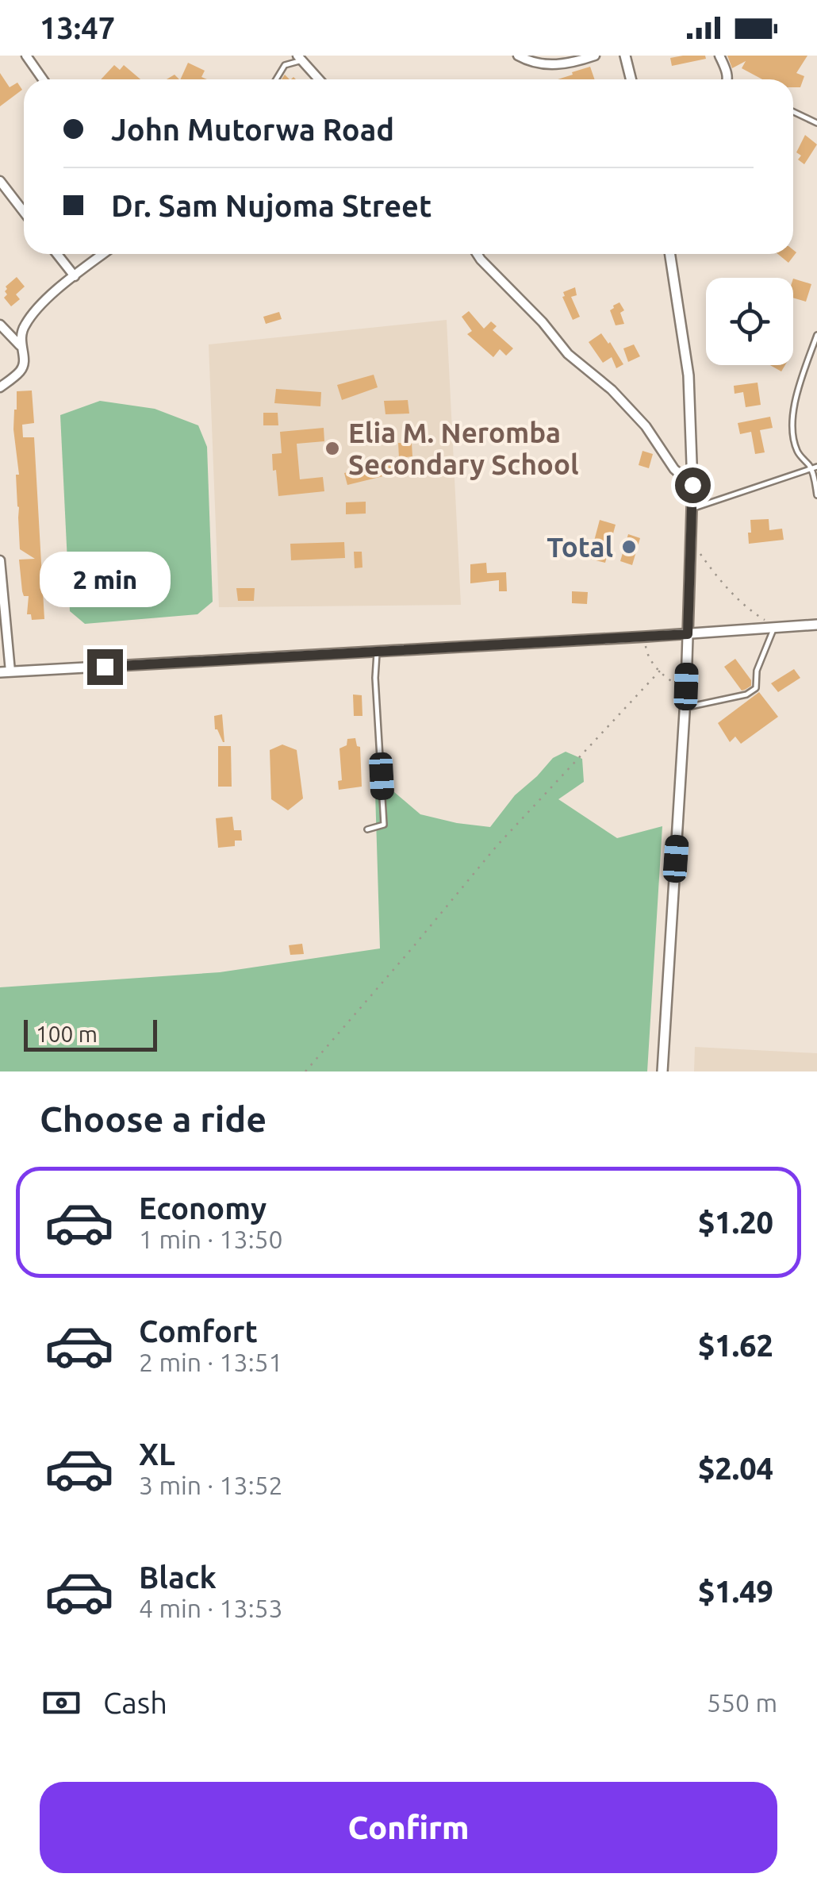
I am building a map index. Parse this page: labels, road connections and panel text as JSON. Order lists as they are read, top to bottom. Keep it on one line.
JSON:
{"places":["Elia M. Neromba Secondary School","Total"],"scale_bar":"100 m","page":{"status":"13:47","banner":["John Mutorwa Road","Dr. Sam Nujoma Street"],"bubble":"2 min","scale":"100 m","heading":"Choose a ride","list":[{"name":"Economy","note":"1 min · 13:50","value":"$1.20"},{"name":"Comfort","note":"2 min · 13:51","value":"$1.62"},{"name":"XL","note":"3 min · 13:52","value":"$2.04"},{"name":"Black","note":"4 min · 13:53","value":"$1.49"}],"pay":["Cash","550 m"],"buttons":"Confirm"}}
